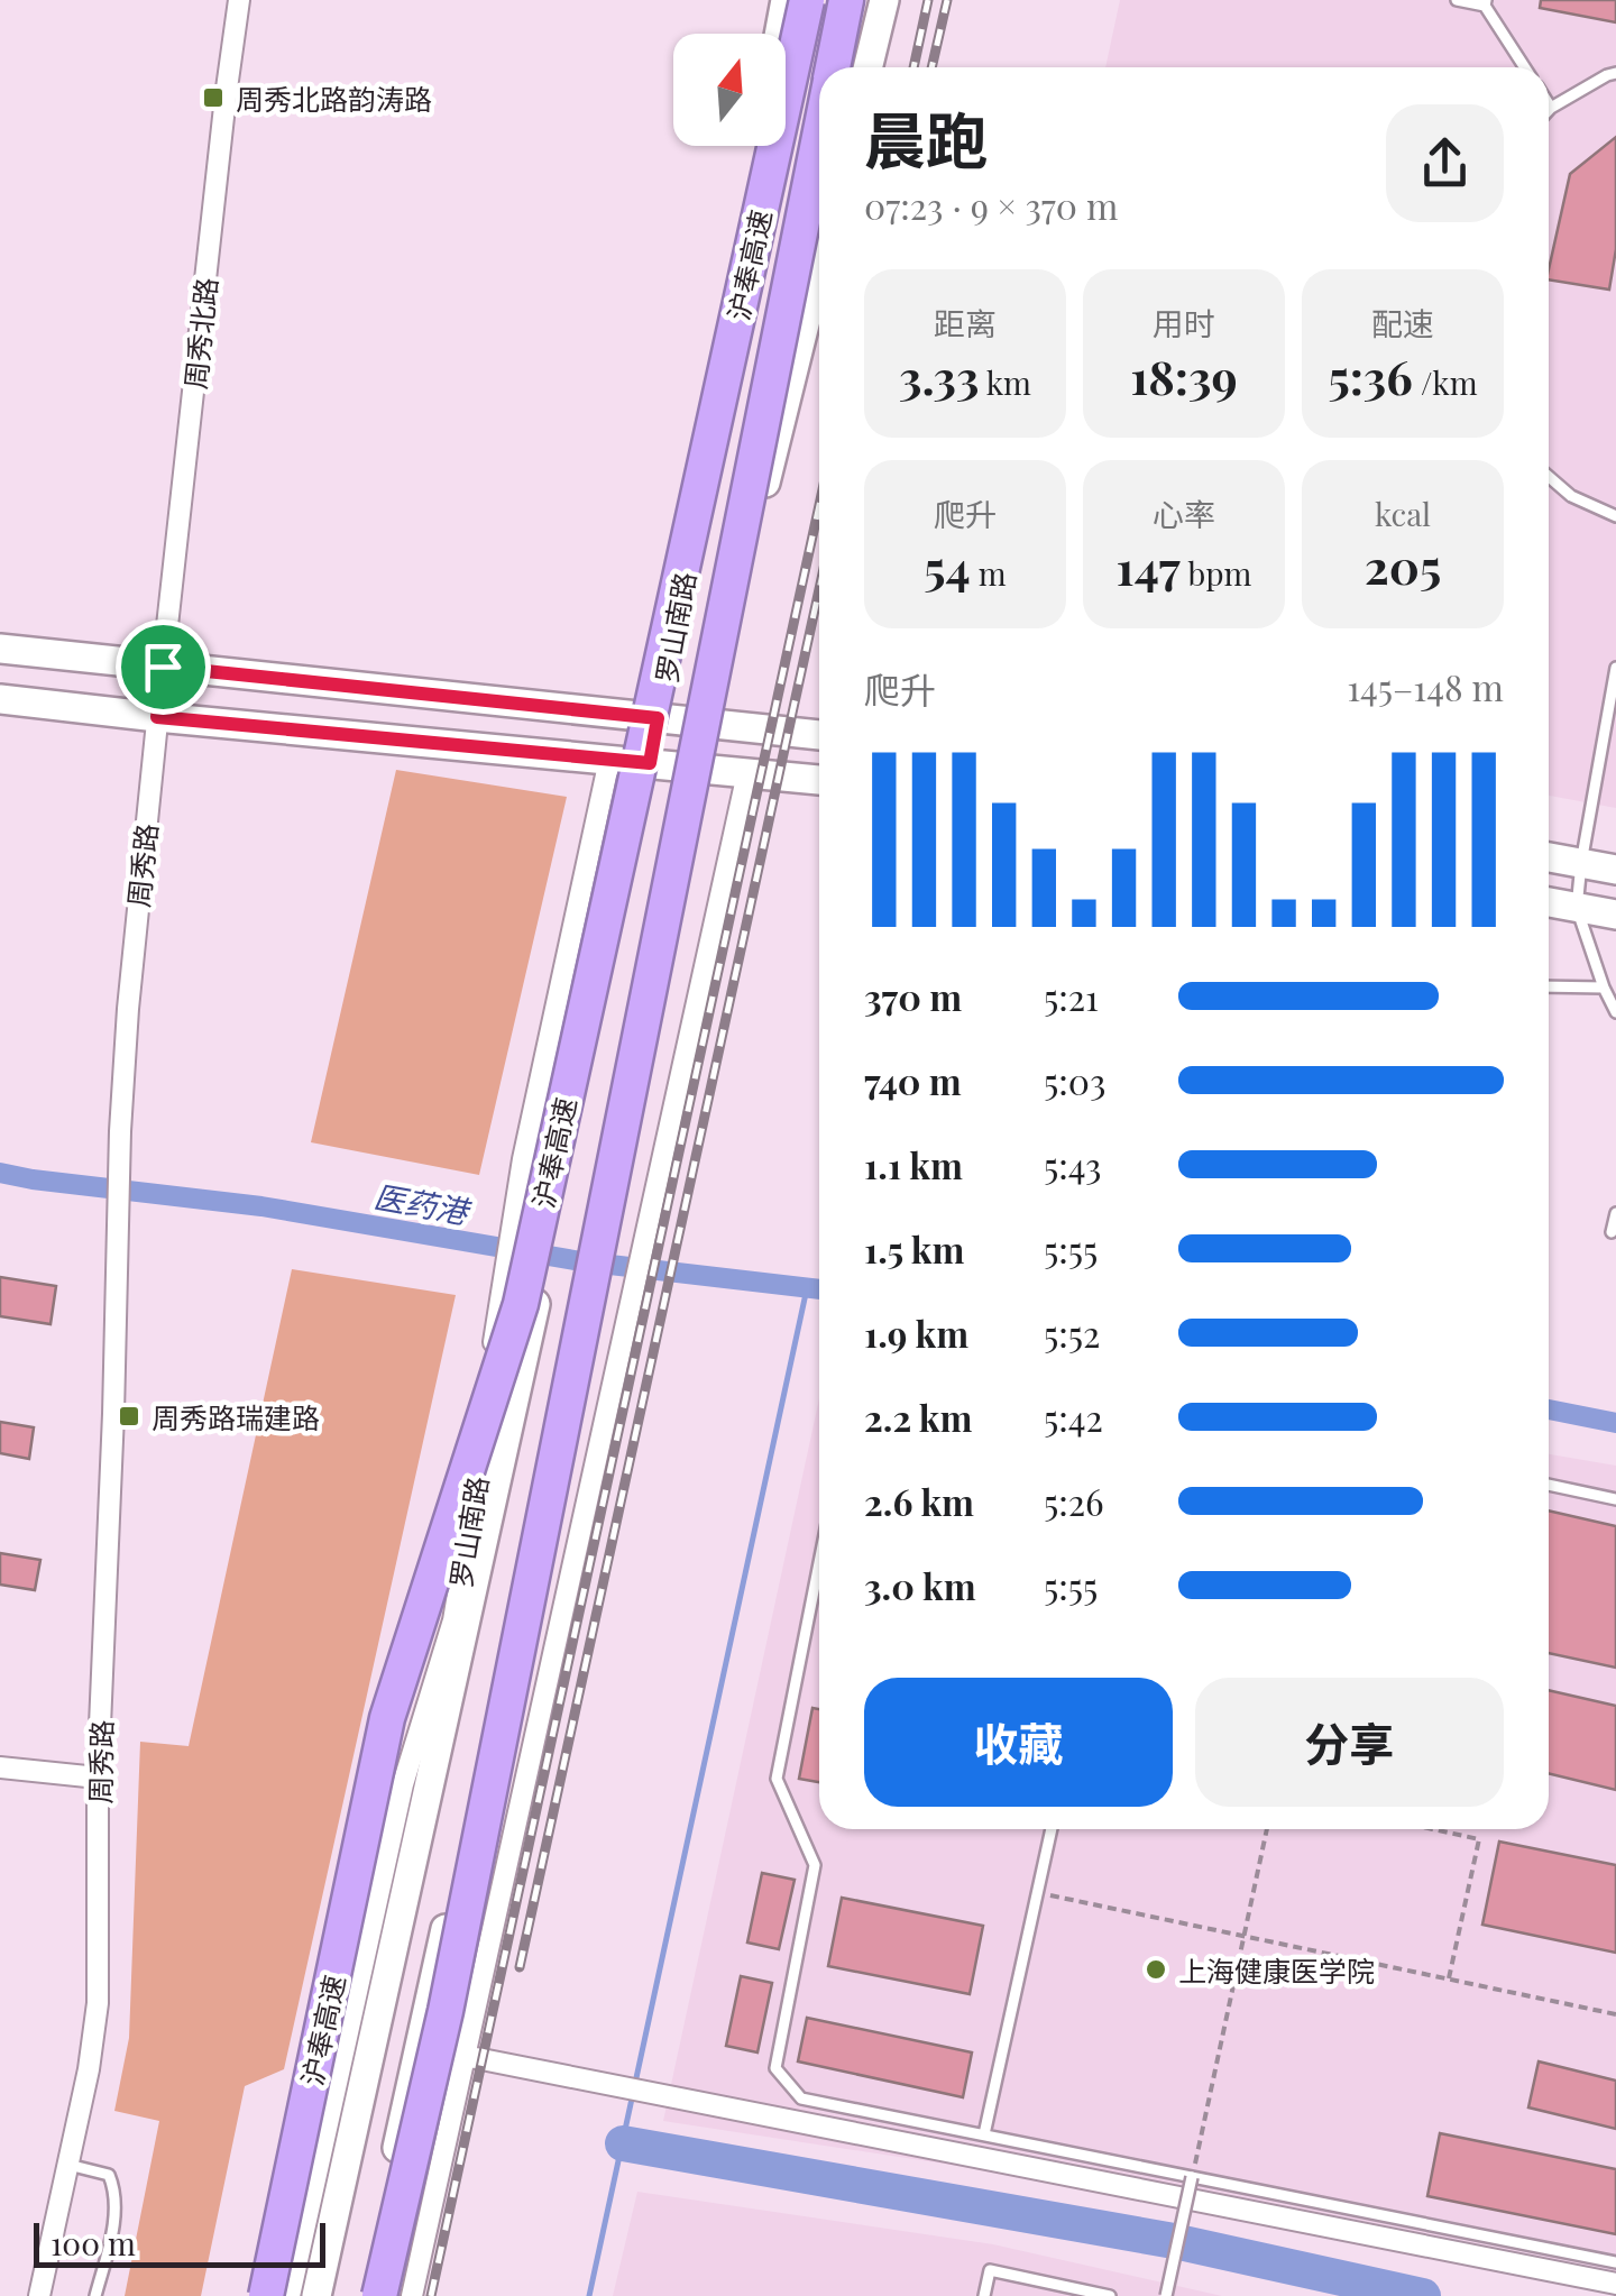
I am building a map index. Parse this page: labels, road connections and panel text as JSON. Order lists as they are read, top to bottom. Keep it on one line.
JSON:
{"streets":{"highway":["沪奉高速"],"main road":["罗山南路"],"street":["周秀北路","周秀路"]},"crossings":[["周秀北路","周秀路"]],"water":["医药港"],"places":{"transit":["周秀北路韵涛路","周秀路瑞建路"],"other":["上海健康医学院"]},"scale_bar":"100 m","north":"top","page":{"heading":["晨跑","07:23 · 9 × 370 m"],"stats":[["距离","3.33 km"],["用时","18:39"],["配速","5:36 /km"],["爬升","54 m"],["心率","147 bpm"],["kcal","205"]],"chart":["爬升","145–148 m"],"list":[{"name":"370 m","note":"5:21"},{"name":"740 m","note":"5:03"},{"name":"1.1 km","note":"5:43"},{"name":"1.5 km","note":"5:55"},{"name":"1.9 km","note":"5:52"},{"name":"2.2 km","note":"5:42"},{"name":"2.6 km","note":"5:26"},{"name":"3.0 km","note":"5:55"}],"buttons":["收藏","分享"],"scale":"100 m"}}
